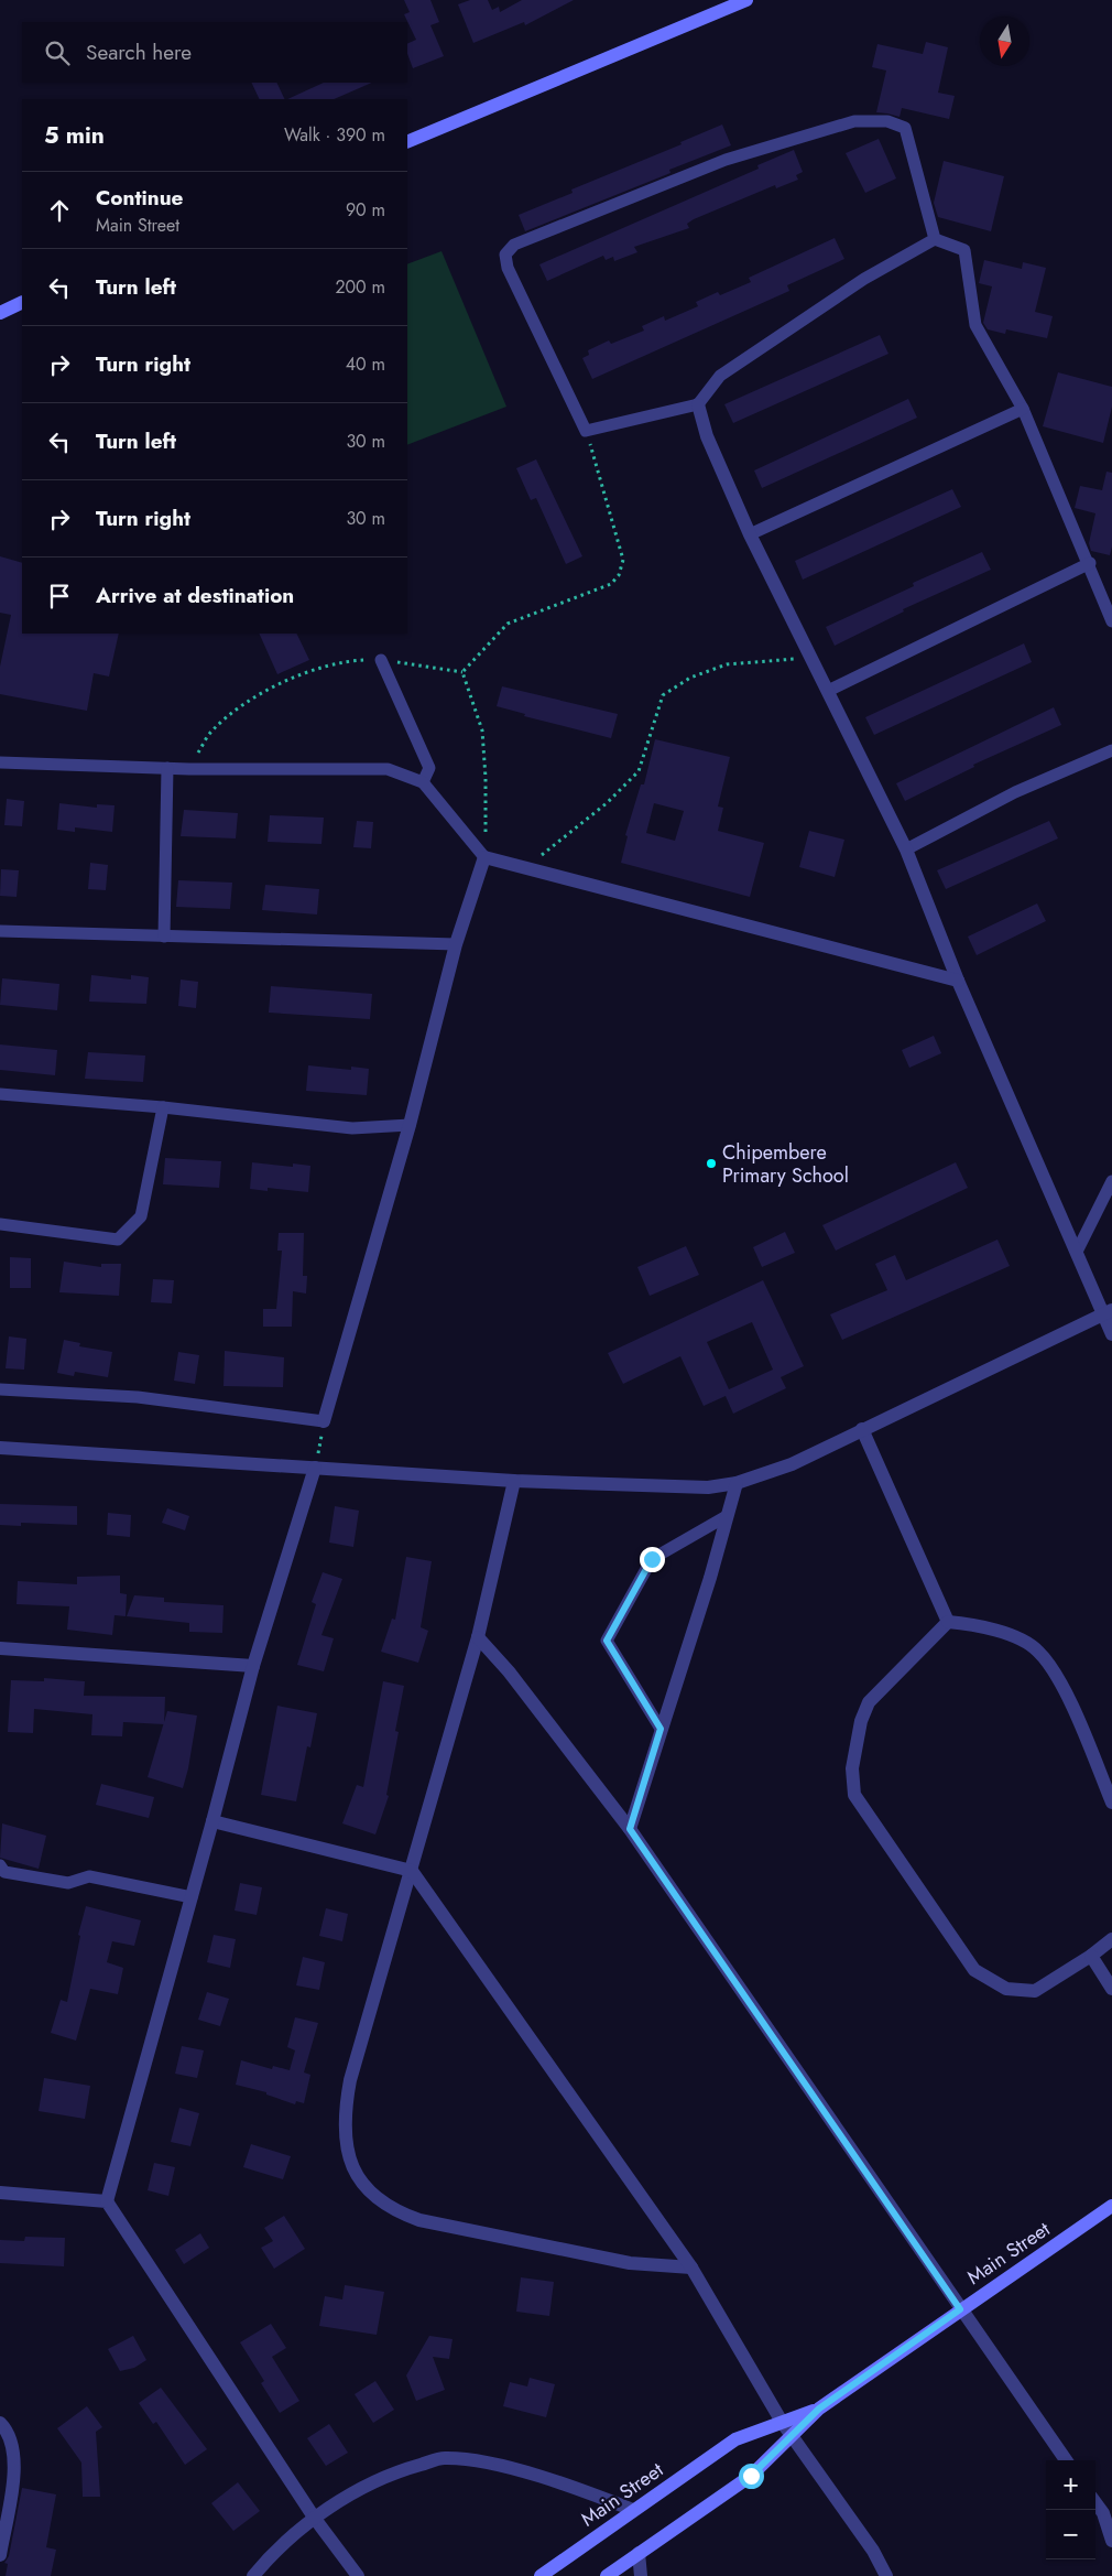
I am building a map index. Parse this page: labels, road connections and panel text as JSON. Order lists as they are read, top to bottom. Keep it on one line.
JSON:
{"streets":{"street":["Main Street"]},"places":["Chipembere Primary School"],"north":"bottom","page":{"search":"Search here","heading":["5 min","Walk · 390 m"],"list":[["Continue","Main Street","90 m"],["Turn left","200 m"],["Turn right","40 m"],["Turn left","30 m"],["Turn right","30 m"],"Arrive at destination"],"map_buttons":["+","−"]}}
